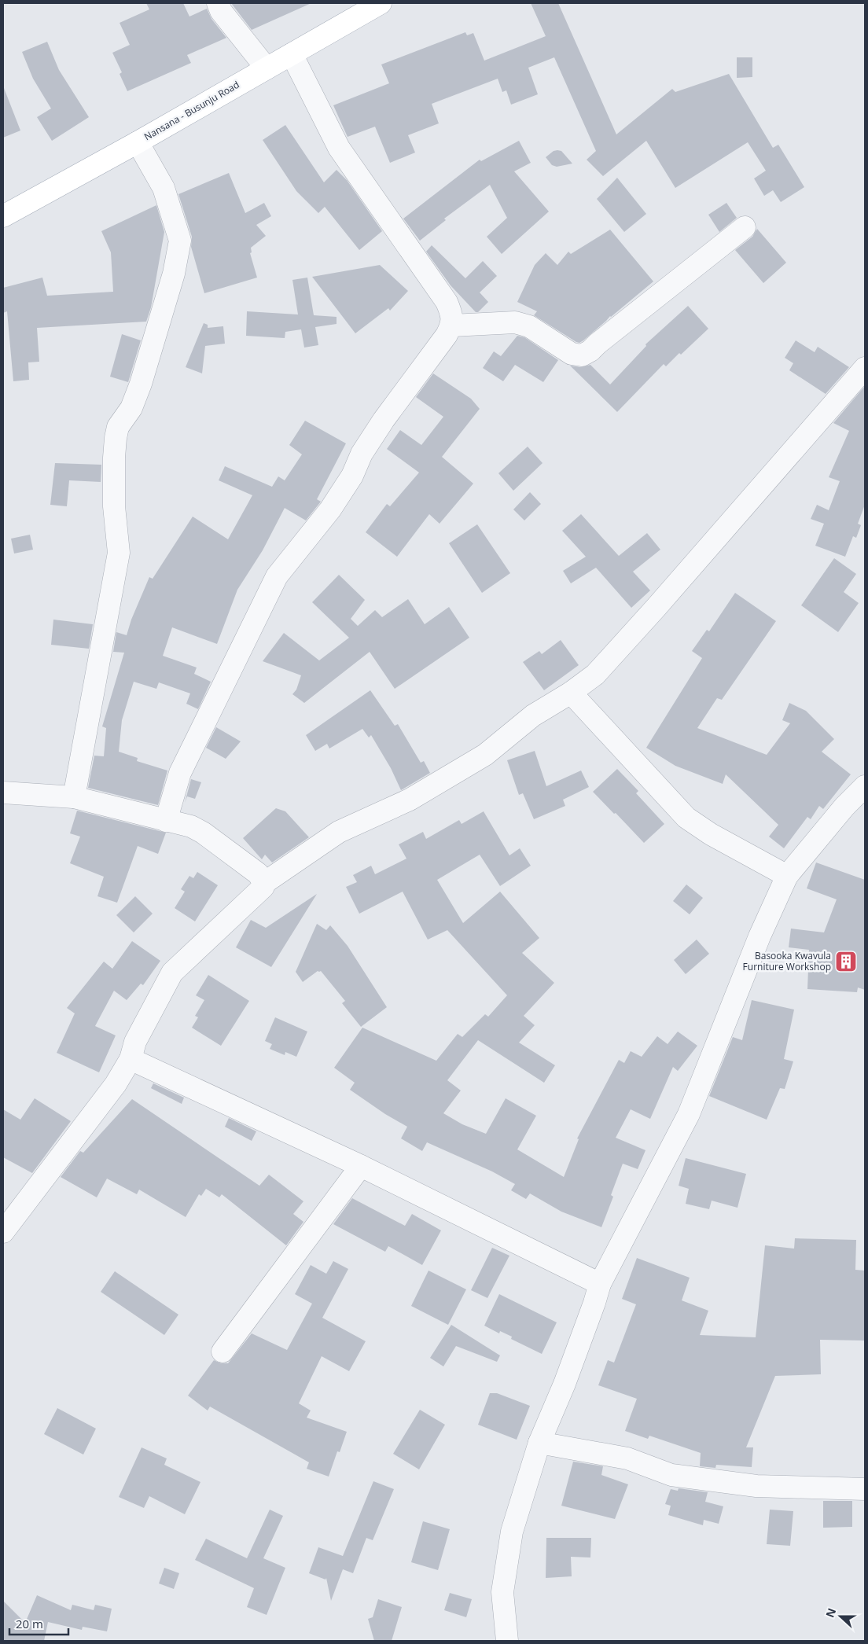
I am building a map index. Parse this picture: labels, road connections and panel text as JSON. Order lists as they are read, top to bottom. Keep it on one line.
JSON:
{"streets":{"main road":["Nansana - Busunju Road"]},"places":{"building":["Basooka Kwavula Furniture Workshop"]},"scale_bar":"20 m","north":"left"}
